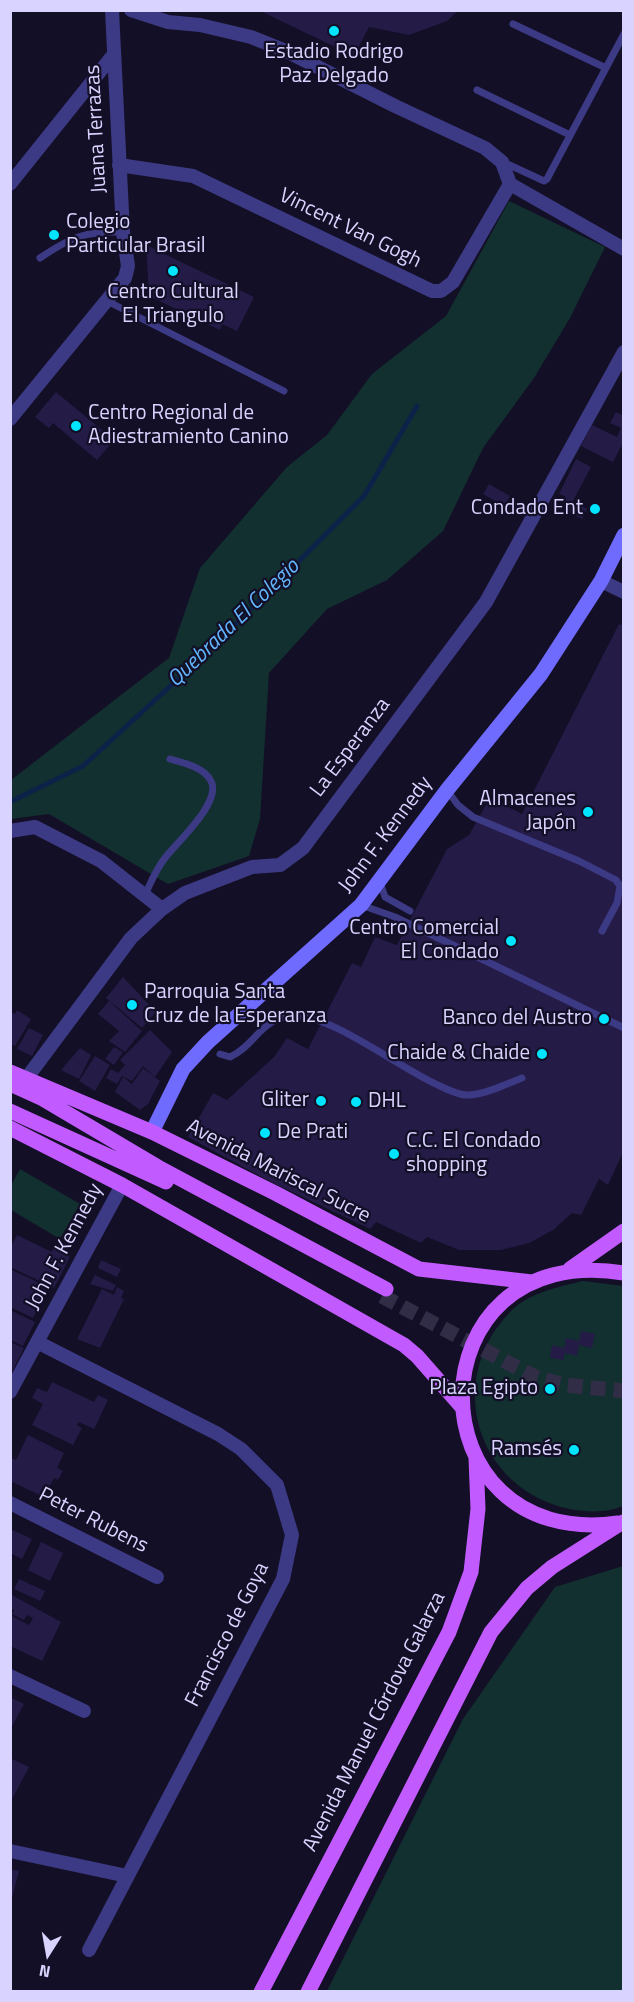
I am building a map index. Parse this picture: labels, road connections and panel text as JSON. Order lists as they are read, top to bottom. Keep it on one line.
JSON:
{"streets":{"main road":["John F. Kennedy","Avenida Mariscal Sucre","Avenida Manuel Córdova Galarza"],"street":["Juana Terrazas","Vincent Van Gogh","La Esperanza","Peter Rubens","Francisco de Goya"]},"crossings":[["Juana Terrazas","Vincent Van Gogh"],["La Esperanza","Avenida Mariscal Sucre"],["John F. Kennedy","Avenida Mariscal Sucre"],["John F. Kennedy","Francisco de Goya"]],"water":["Quebrada El Colegio"],"places":["Estadio Rodrigo Paz Delgado","Colegio Particular Brasil","Centro Cultural El Triangulo","Centro Regional de Adiestramiento Canino","Condado Ent","Almacenes Japón","Centro Comercial El Condado","Parroquia Santa Cruz de la Esperanza","Banco del Austro","Chaide & Chaide","Gliter","DHL","De Prati","C.C. El Condado shopping","Plaza Egipto","Ramsés"],"north":"bottom"}
